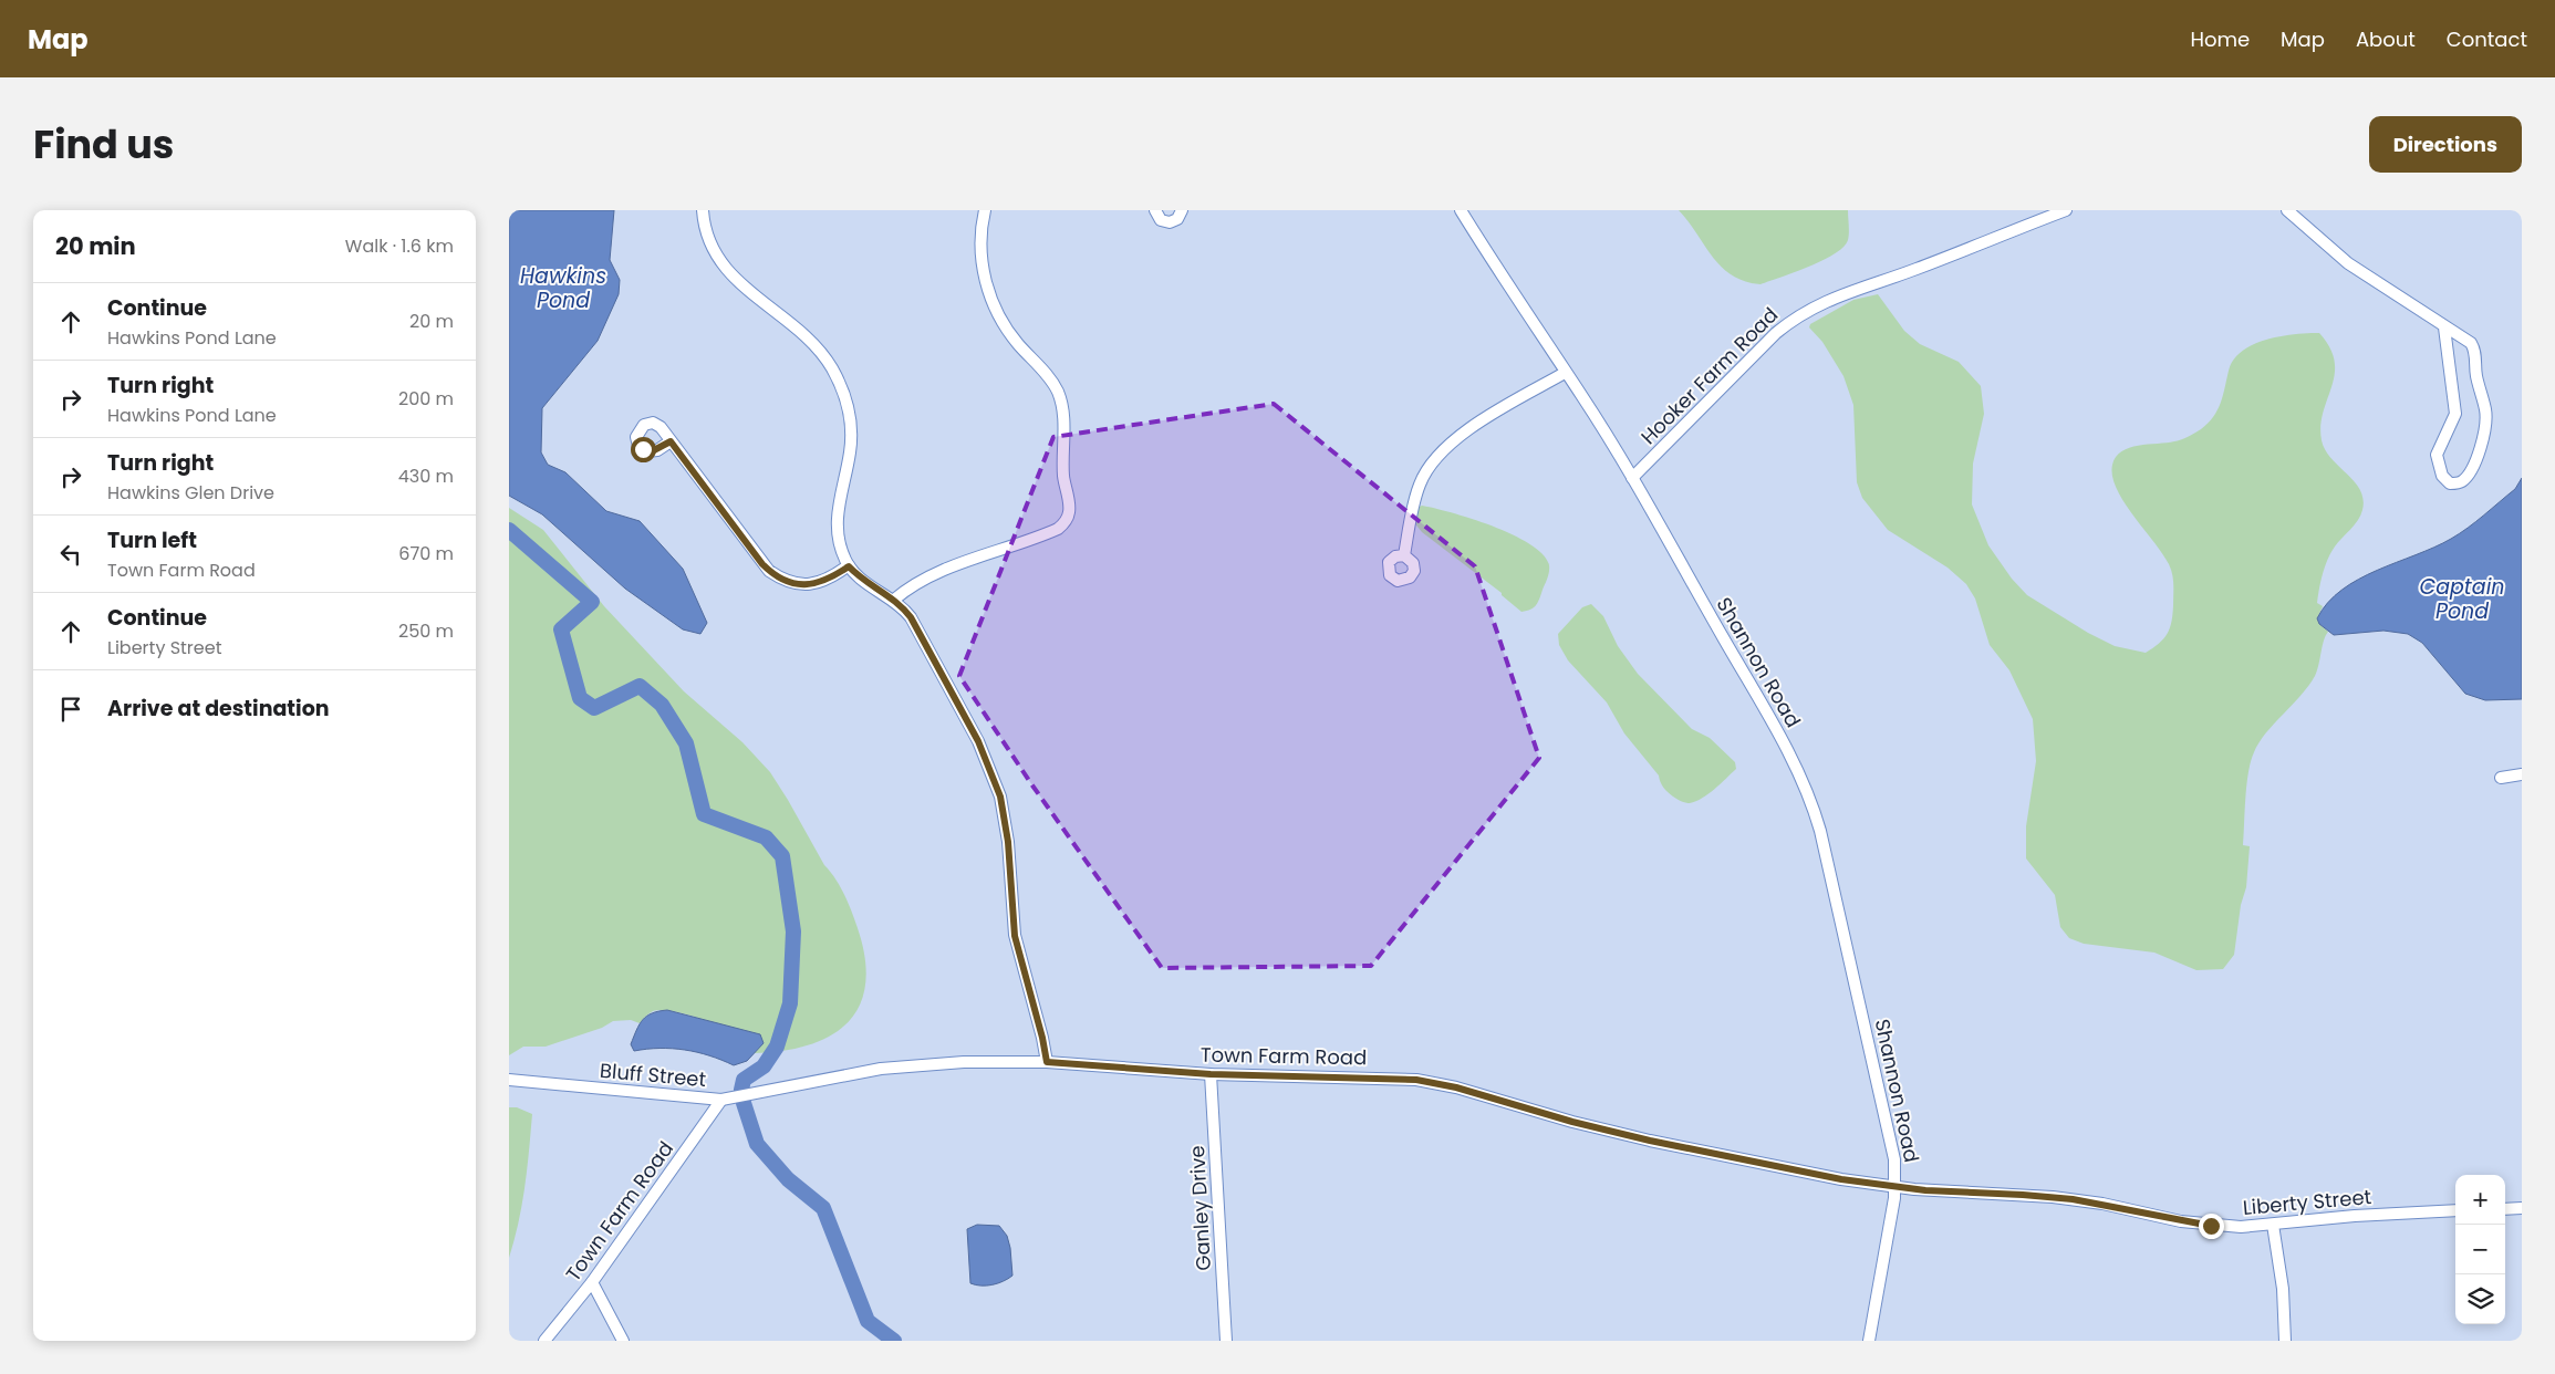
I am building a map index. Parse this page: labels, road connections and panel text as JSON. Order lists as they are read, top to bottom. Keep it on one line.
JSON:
{"streets":{"street":["Hooker Farm Road","Shannon Road","Town Farm Road","Bluff Street","Liberty Street","Ganley Drive"]},"crossings":[["Hooker Farm Road","Shannon Road"],["Shannon Road","Town Farm Road"],["Shannon Road","Liberty Street"],["Town Farm Road","Bluff Street"],["Town Farm Road","Liberty Street"],["Town Farm Road","Ganley Drive"]],"water":["Hawkins Pond","Captain Pond"],"page":{"header":"Map","nav":["Home","Map","About","Contact"],"title":"Find us","buttons":"Directions","heading":["20 min","Walk · 1.6 km"],"list":[["Continue","Hawkins Pond Lane","20 m"],["Turn right","Hawkins Pond Lane","200 m"],["Turn right","Hawkins Glen Drive","430 m"],["Turn left","Town Farm Road","670 m"],["Continue","Liberty Street","250 m"],"Arrive at destination"],"map_buttons":["+","−"]}}
